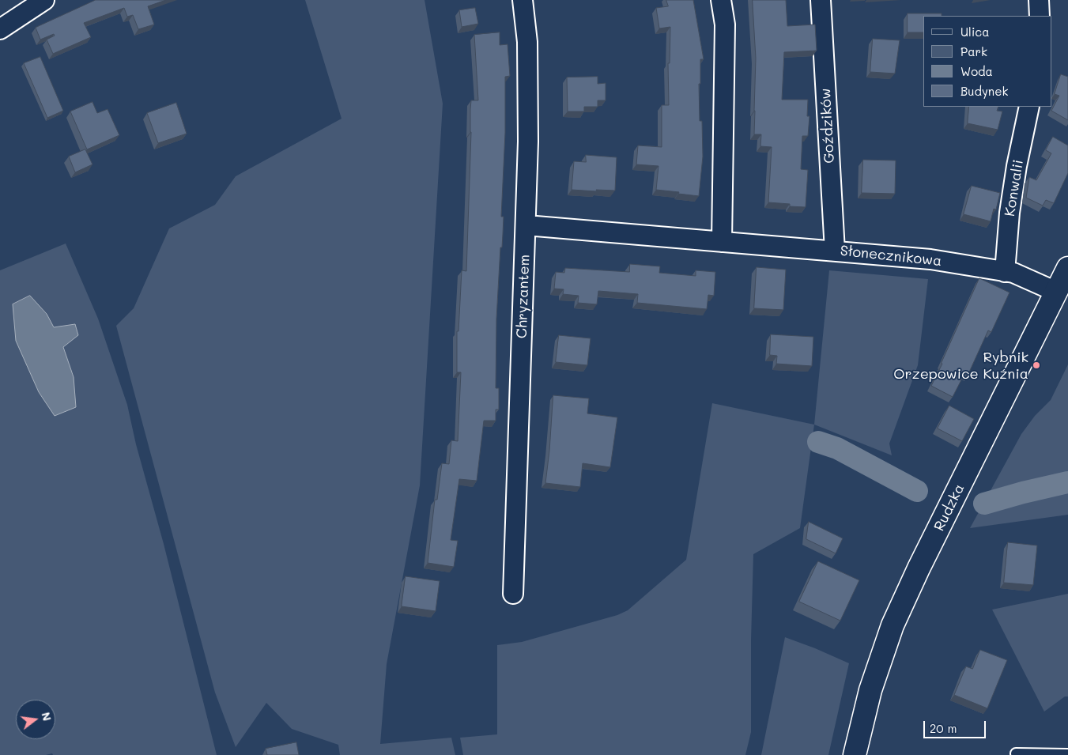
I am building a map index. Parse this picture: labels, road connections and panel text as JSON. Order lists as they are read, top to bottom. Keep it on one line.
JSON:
{"streets":{"main road":["Rudzka"],"street":["Goździków","Konwalii","Słonecznikowa","Chryzantem"]},"crossings":[["Goździków","Słonecznikowa"],["Konwalii","Słonecznikowa"],["Słonecznikowa","Chryzantem"],["Słonecznikowa","Rudzka"]],"places":["Rybnik Orzepowice Kuźnia"],"legend":["Ulica","Park","Woda","Budynek"],"scale_bar":"20 m","north":"right"}
